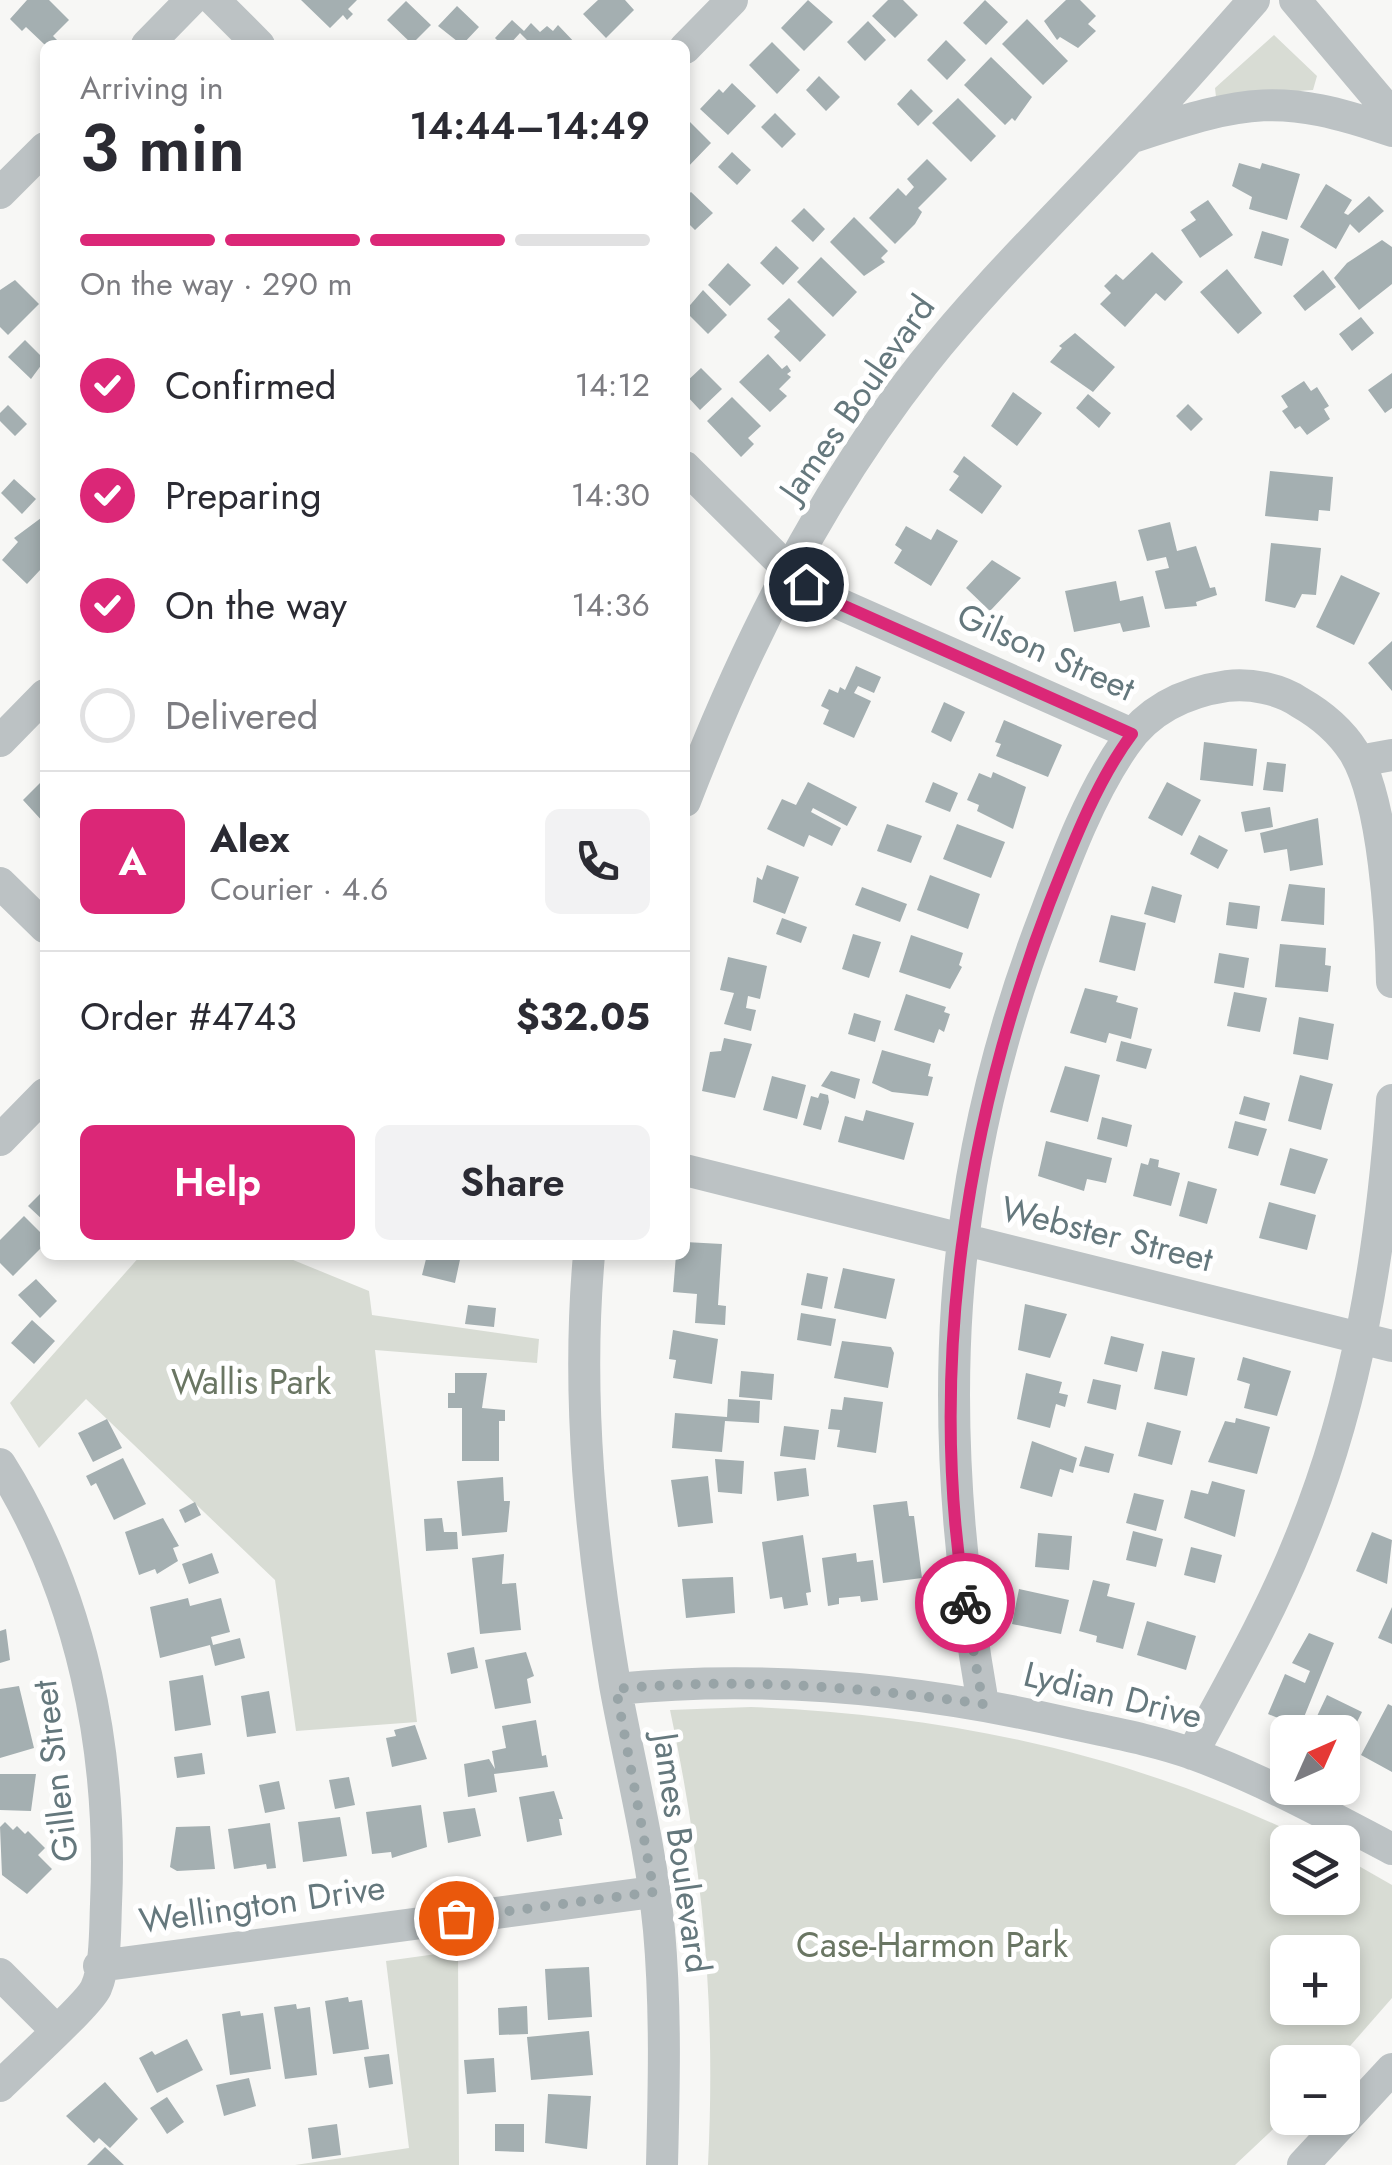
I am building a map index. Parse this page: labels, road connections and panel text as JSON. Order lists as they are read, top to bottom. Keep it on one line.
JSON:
{"streets":{"street":["James Boulevard","Gilson Street","Webster Street","Lydian Drive","Gillen Street","Wellington Drive"]},"crossings":[["James Boulevard","Gilson Street"],["James Boulevard","Lydian Drive"],["James Boulevard","Wellington Drive"],["Gillen Street","Wellington Drive"]],"parks":["Wallis Park","Case-Harmon Park"],"north":"top right","page":{"heading":["3 min","Arriving in","14:44–14:49"],"panel":["Alex","Courier · 4.6","Order #4743","$32.05"],"bar":"On the way · 290 m","list":[["Confirmed","14:12"],["Preparing","14:30"],["On the way","14:36"],"Delivered"],"round":"A","buttons":["Help","Share"],"map_buttons":["+","−"]}}
